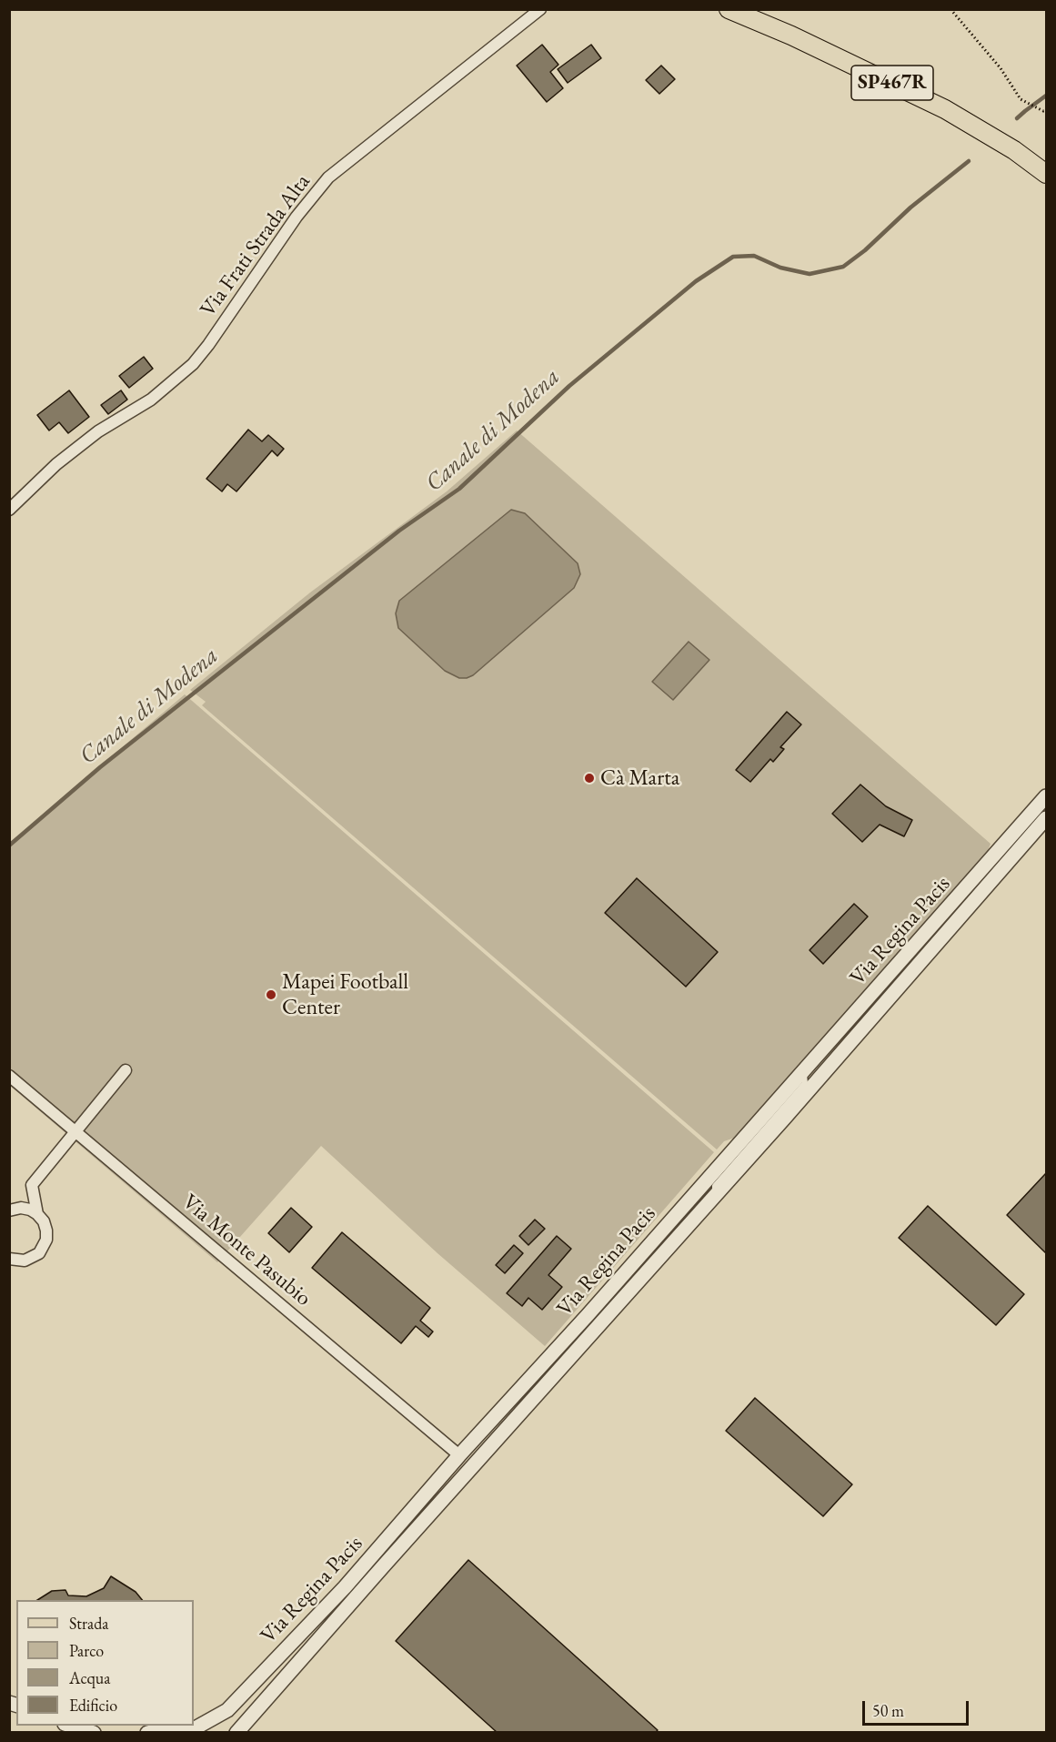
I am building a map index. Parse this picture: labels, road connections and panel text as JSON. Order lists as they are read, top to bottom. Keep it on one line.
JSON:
{"streets":{"main road":["SP467R"],"street":["Via Frati Strada Alta","Via Regina Pacis","Via Monte Pasubio"]},"crossings":[["Via Regina Pacis","Via Monte Pasubio"]],"water":["Canale di Modena"],"places":["Cà Marta","Mapei Football Center"],"legend":["Strada","Parco","Acqua","Edificio"],"scale_bar":"50 m"}
